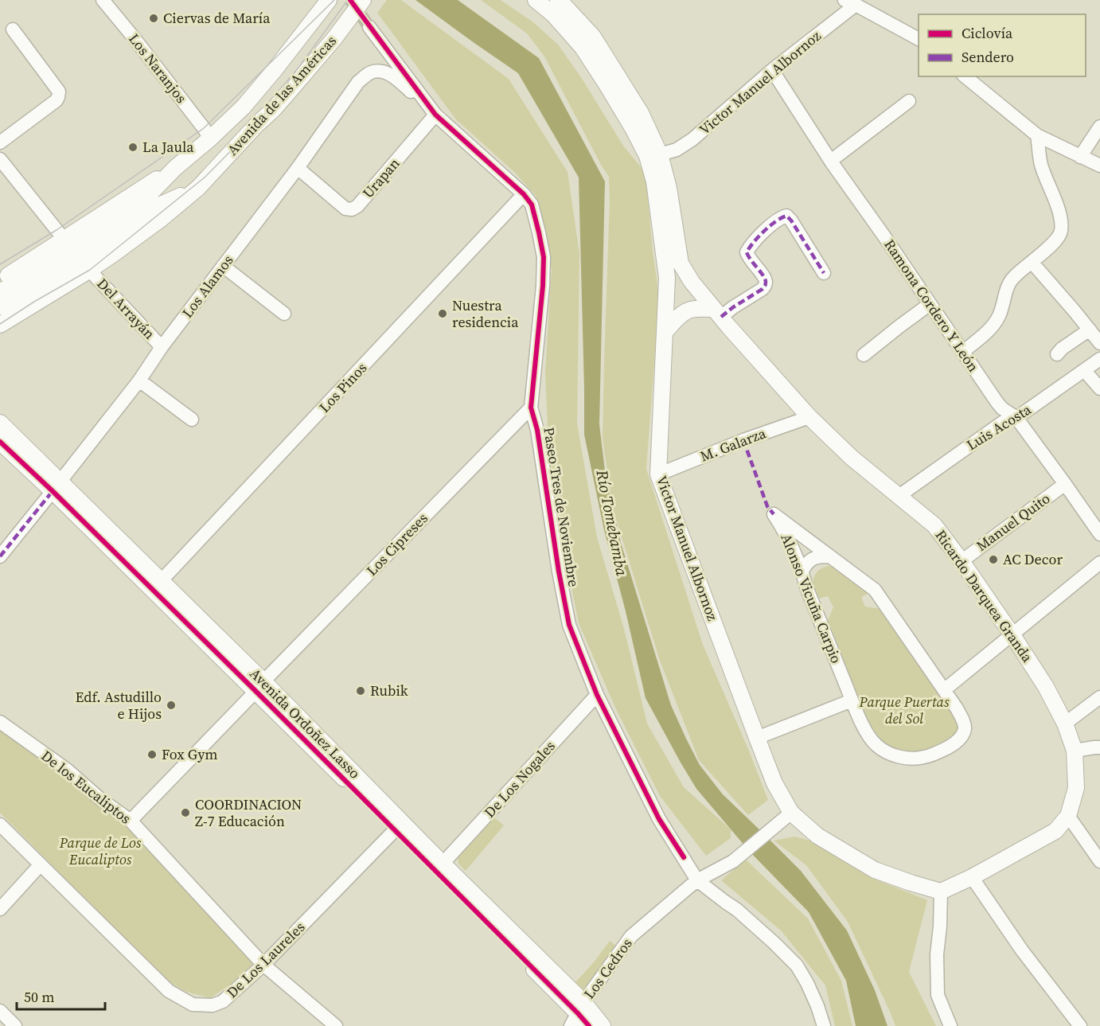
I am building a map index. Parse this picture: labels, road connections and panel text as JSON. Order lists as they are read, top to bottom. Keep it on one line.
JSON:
{"streets":{"main road":["Victor Manuel Albornoz","Avenida de las Américas","Ricardo Darquea Granda","Avenida Ordoñez Lasso"],"street":["Los Naranjos","Urapan","Los Alamos","Ramona Cordero Y León","Del Arrayán","Los Pinos","Luis Acosta","M. Galarza","Paseo Tres de Noviembre","Manuel Quito","Los Cipreses","Alonso Vicuña Carpio","De Los Nogales","De los Eucaliptos","De Los Laureles","Los Cedros"]},"crossings":[["Los Naranjos","Avenida de las Américas"],["Victor Manuel Albornoz","Ramona Cordero Y León"],["Victor Manuel Albornoz","M. Galarza"],["Victor Manuel Albornoz","Ricardo Darquea Granda"],["Victor Manuel Albornoz","Los Cedros"],["Avenida de las Américas","Del Arrayán"],["Urapan","Los Alamos"],["Urapan","Paseo Tres de Noviembre"],["Los Alamos","Del Arrayán"],["Los Alamos","Paseo Tres de Noviembre"],["Los Alamos","Avenida Ordoñez Lasso"],["Ramona Cordero Y León","Luis Acosta"],["Ramona Cordero Y León","Manuel Quito"],["Los Pinos","Paseo Tres de Noviembre"],["Los Pinos","Avenida Ordoñez Lasso"],["Luis Acosta","Ricardo Darquea Granda"],["M. Galarza","Ricardo Darquea Granda"],["Paseo Tres de Noviembre","Los Cipreses"],["Paseo Tres de Noviembre","De Los Nogales"],["Paseo Tres de Noviembre","Los Cedros"],["Manuel Quito","Ricardo Darquea Granda"],["Los Cipreses","Avenida Ordoñez Lasso"],["Los Cipreses","De los Eucaliptos"],["Avenida Ordoñez Lasso","De Los Nogales"],["Avenida Ordoñez Lasso","De Los Laureles"],["Avenida Ordoñez Lasso","Los Cedros"],["De los Eucaliptos","De Los Laureles"]],"water":["Río Tomebamba"],"parks":["Parque Puertas del Sol","Parque de Los Eucaliptos"],"places":["Ciervas de María","La Jaula","Nuestra residencia","AC Decor","Rubik","Edf. Astudillo e Hijos","Fox Gym","COORDINACION Z-7 Educación"],"legend":["Ciclovía","Sendero"],"scale_bar":"50 m"}
